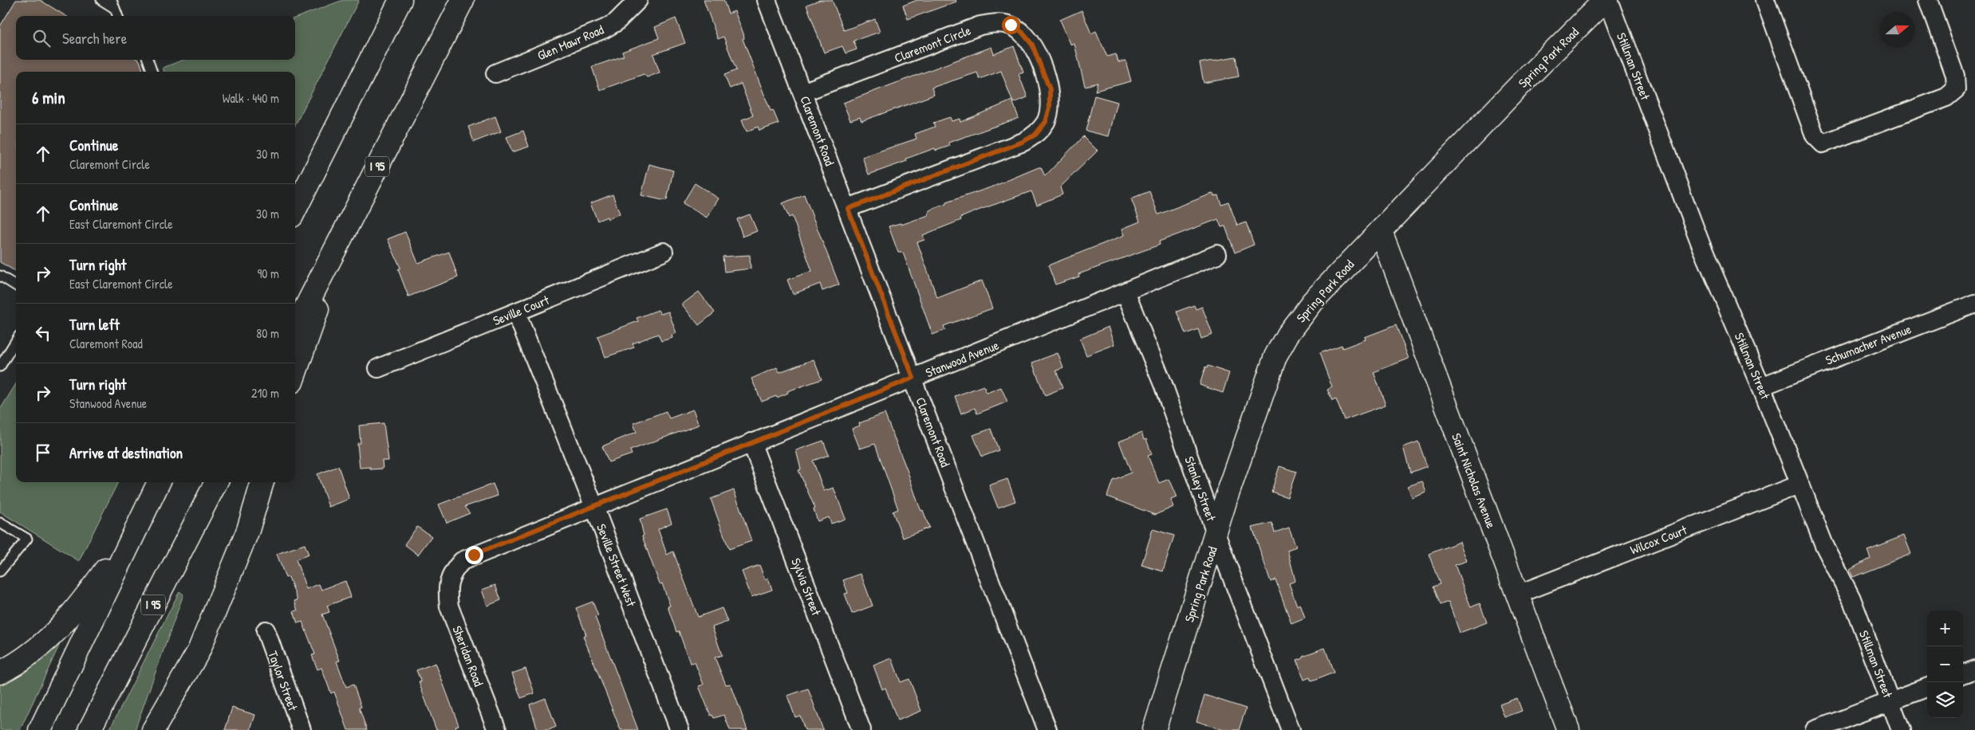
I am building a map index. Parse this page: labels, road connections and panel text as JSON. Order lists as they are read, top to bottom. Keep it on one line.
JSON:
{"streets":{"main road":["Spring Park Road","I 95","Saint Nicholas Avenue"],"street":["Glen Mawr Road","Claremont Circle","Stillman Street","Claremont Road","Seville Court","Schumacher Avenue","Stanwood Avenue","Stanley Street","Wilcox Court","Seville Street West","Sylvia Street","Sheridan Road","Taylor Street"]},"crossings":[["Claremont Circle","Claremont Road"],["Spring Park Road","Saint Nicholas Avenue"],["Spring Park Road","Stanley Street"],["Stillman Street","Schumacher Avenue"],["Stillman Street","Wilcox Court"],["Claremont Road","Stanwood Avenue"],["Seville Court","Seville Street West"],["Stanwood Avenue","Stanley Street"],["Stanwood Avenue","Seville Street West"],["Stanwood Avenue","Sylvia Street"],["Stanwood Avenue","Sheridan Road"],["Saint Nicholas Avenue","Wilcox Court"]],"north":"right","page":{"search":"Search here","heading":["6 min","Walk · 440 m"],"list":[["Continue","Claremont Circle","30 m"],["Continue","East Claremont Circle","30 m"],["Turn right","East Claremont Circle","90 m"],["Turn left","Claremont Road","80 m"],["Turn right","Stanwood Avenue","210 m"],"Arrive at destination"],"map_buttons":["+","−"]}}
